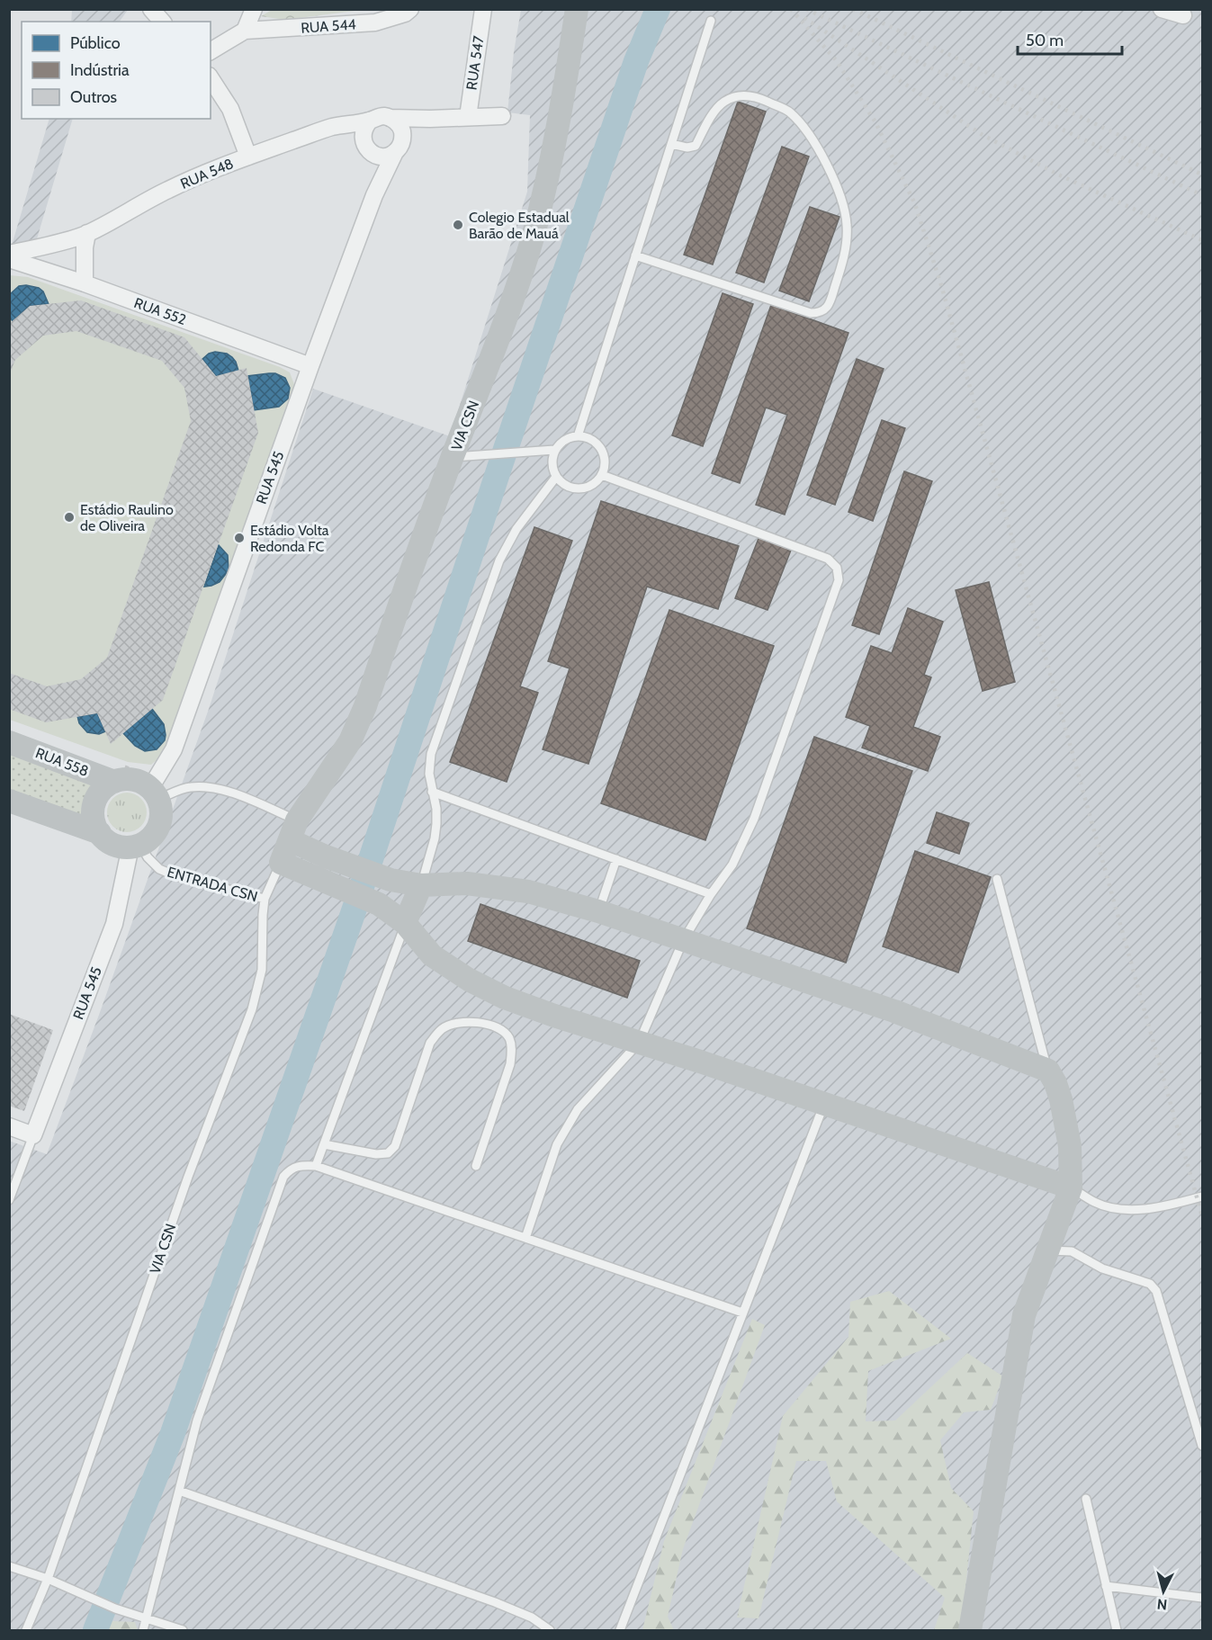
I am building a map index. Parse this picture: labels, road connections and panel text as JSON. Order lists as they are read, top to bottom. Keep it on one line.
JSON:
{"streets":{"street":["RUA 544","RUA 547","RUA 548","RUA 552","VIA CSN","RUA 545","RUA 558"],"lane":["ENTRADA CSN"]},"crossings":[["RUA 548","RUA 545"],["RUA 552","RUA 545"],["VIA CSN","ENTRADA CSN"],["RUA 545","RUA 558"],["RUA 545","ENTRADA CSN"],["RUA 558","ENTRADA CSN"]],"places":["Colegio Estadual Barão de Mauá","Estádio Raulino de Oliveira","Estádio Volta Redonda FC"],"legend":["Público","Indústria","Outros"],"scale_bar":"50 m","north":"bottom"}
